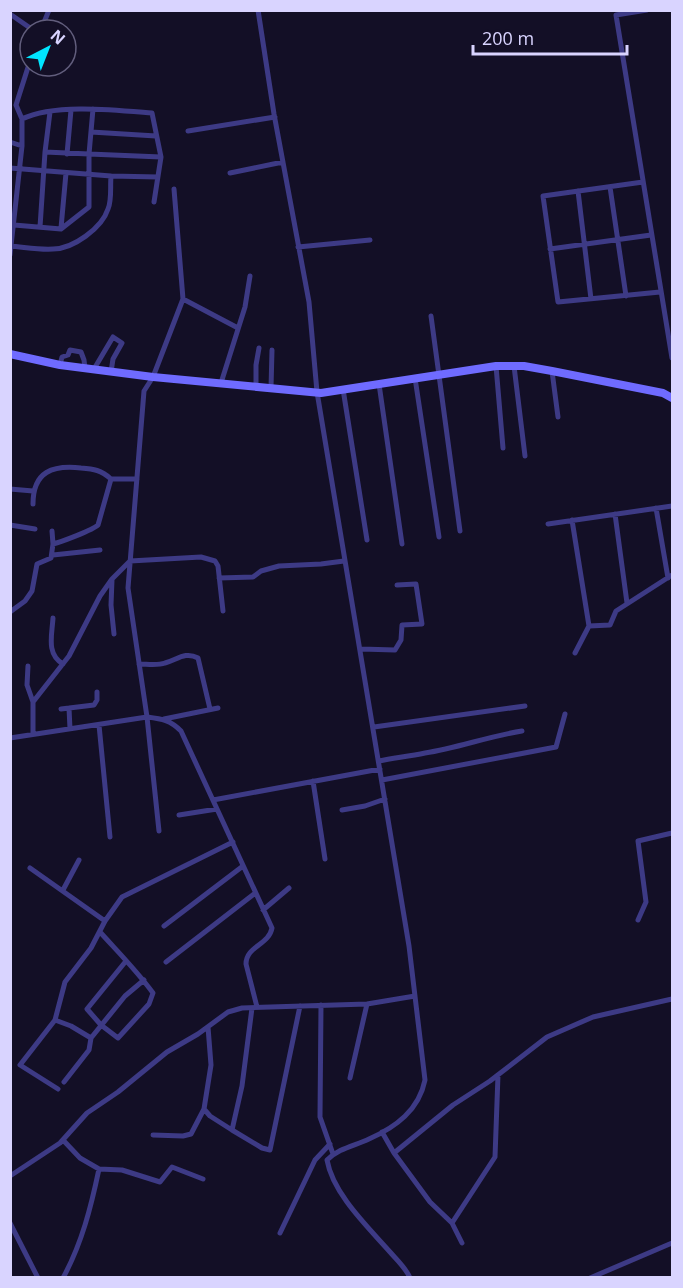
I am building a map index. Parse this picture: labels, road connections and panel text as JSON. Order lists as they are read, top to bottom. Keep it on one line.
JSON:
{"scale_bar":"200 m","north":"top right"}
